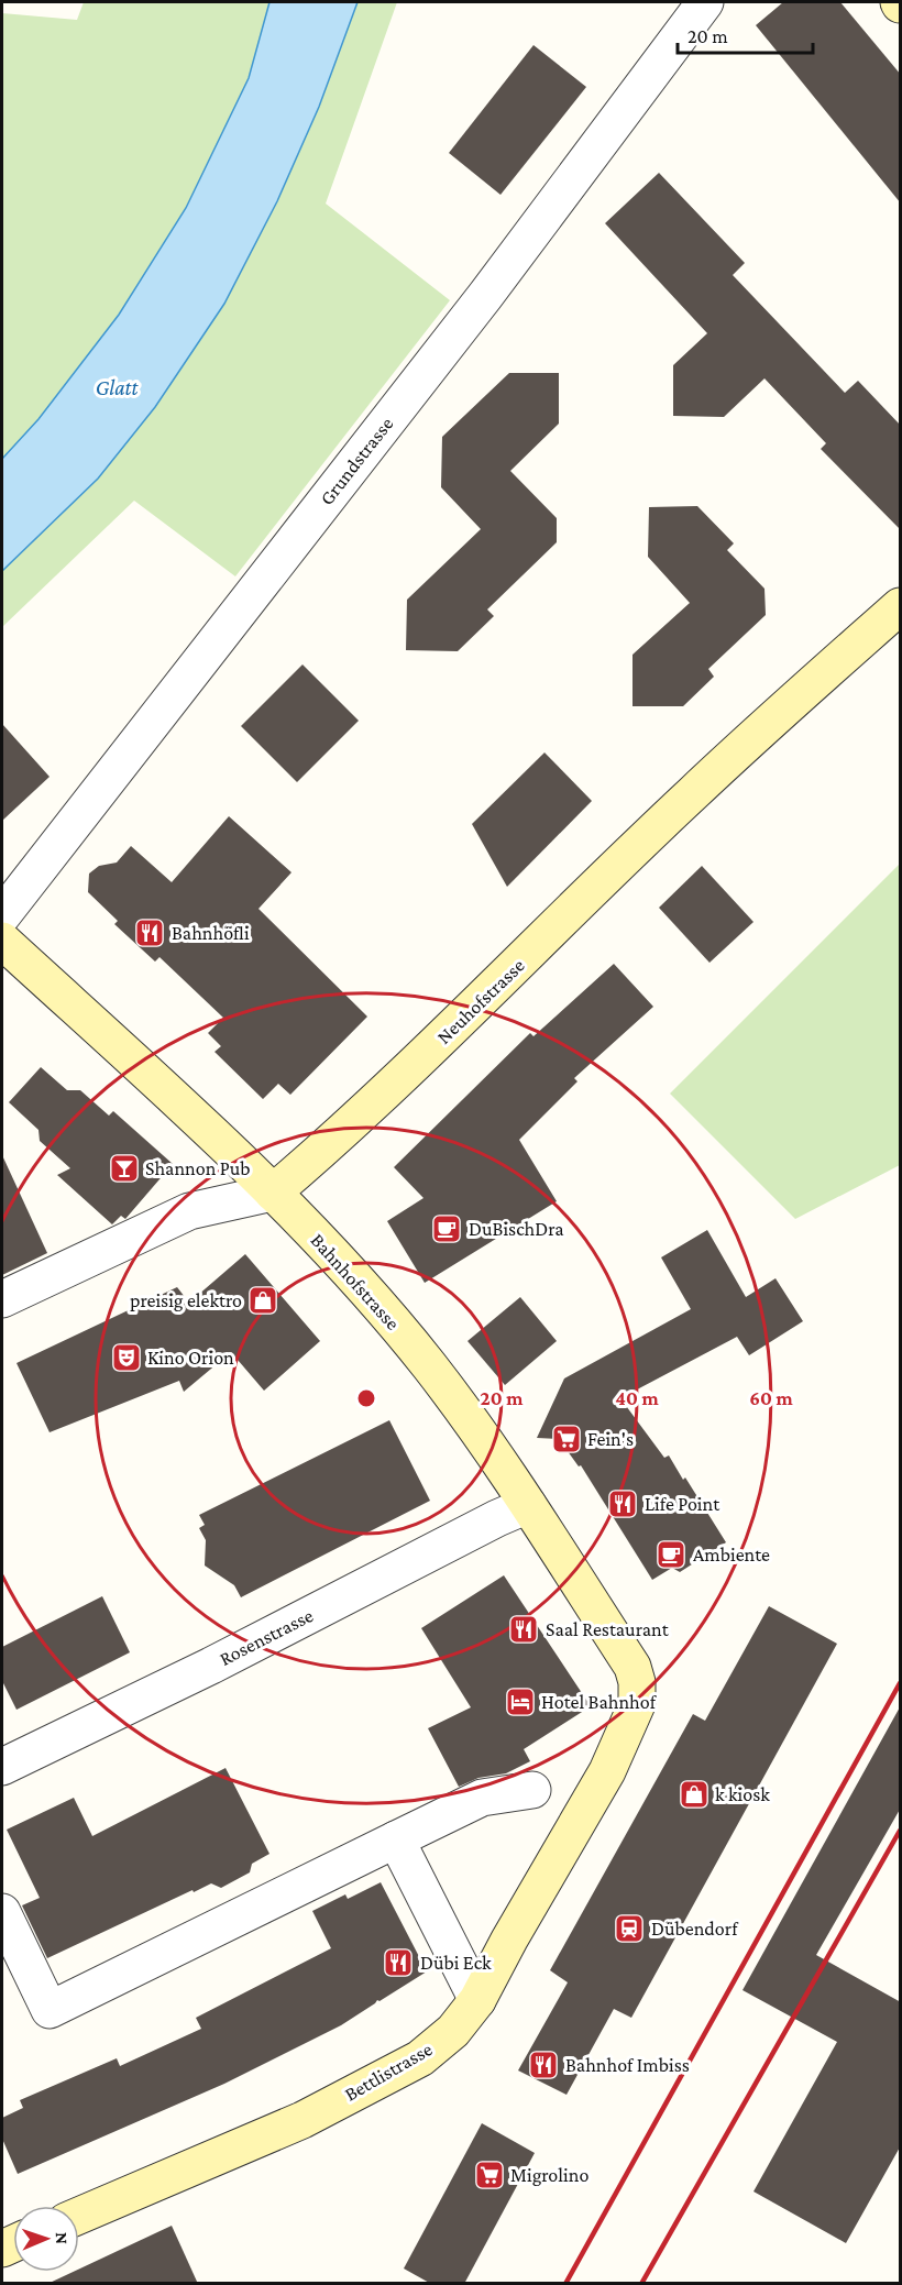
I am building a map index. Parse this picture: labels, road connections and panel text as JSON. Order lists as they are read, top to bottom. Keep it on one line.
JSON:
{"streets":{"street":["Grundstrasse","Neuhofstrasse","Bahnhofstrasse","Rosenstrasse","Bettlistrasse"]},"crossings":[["Neuhofstrasse","Bahnhofstrasse"],["Bahnhofstrasse","Rosenstrasse"],["Bahnhofstrasse","Bettlistrasse"]],"water":["Glatt"],"places":{"restaurant":["Bahnhöfli","Life Point","Saal Restaurant","Dübi Eck","Bahnhof Imbiss"],"bar":["Shannon Pub"],"cafe":["DuBischDra","Ambiente"],"shop":["preisig elektro","k kiosk"],"theatre":["Kino Orion"],"supermarket":["Fein's","Migrolino"],"hotel":["Hotel Bahnhof"],"station":["Dübendorf"]},"scale_bar":"20 m","north":"right","rings":["20 m","40 m","60 m"]}
